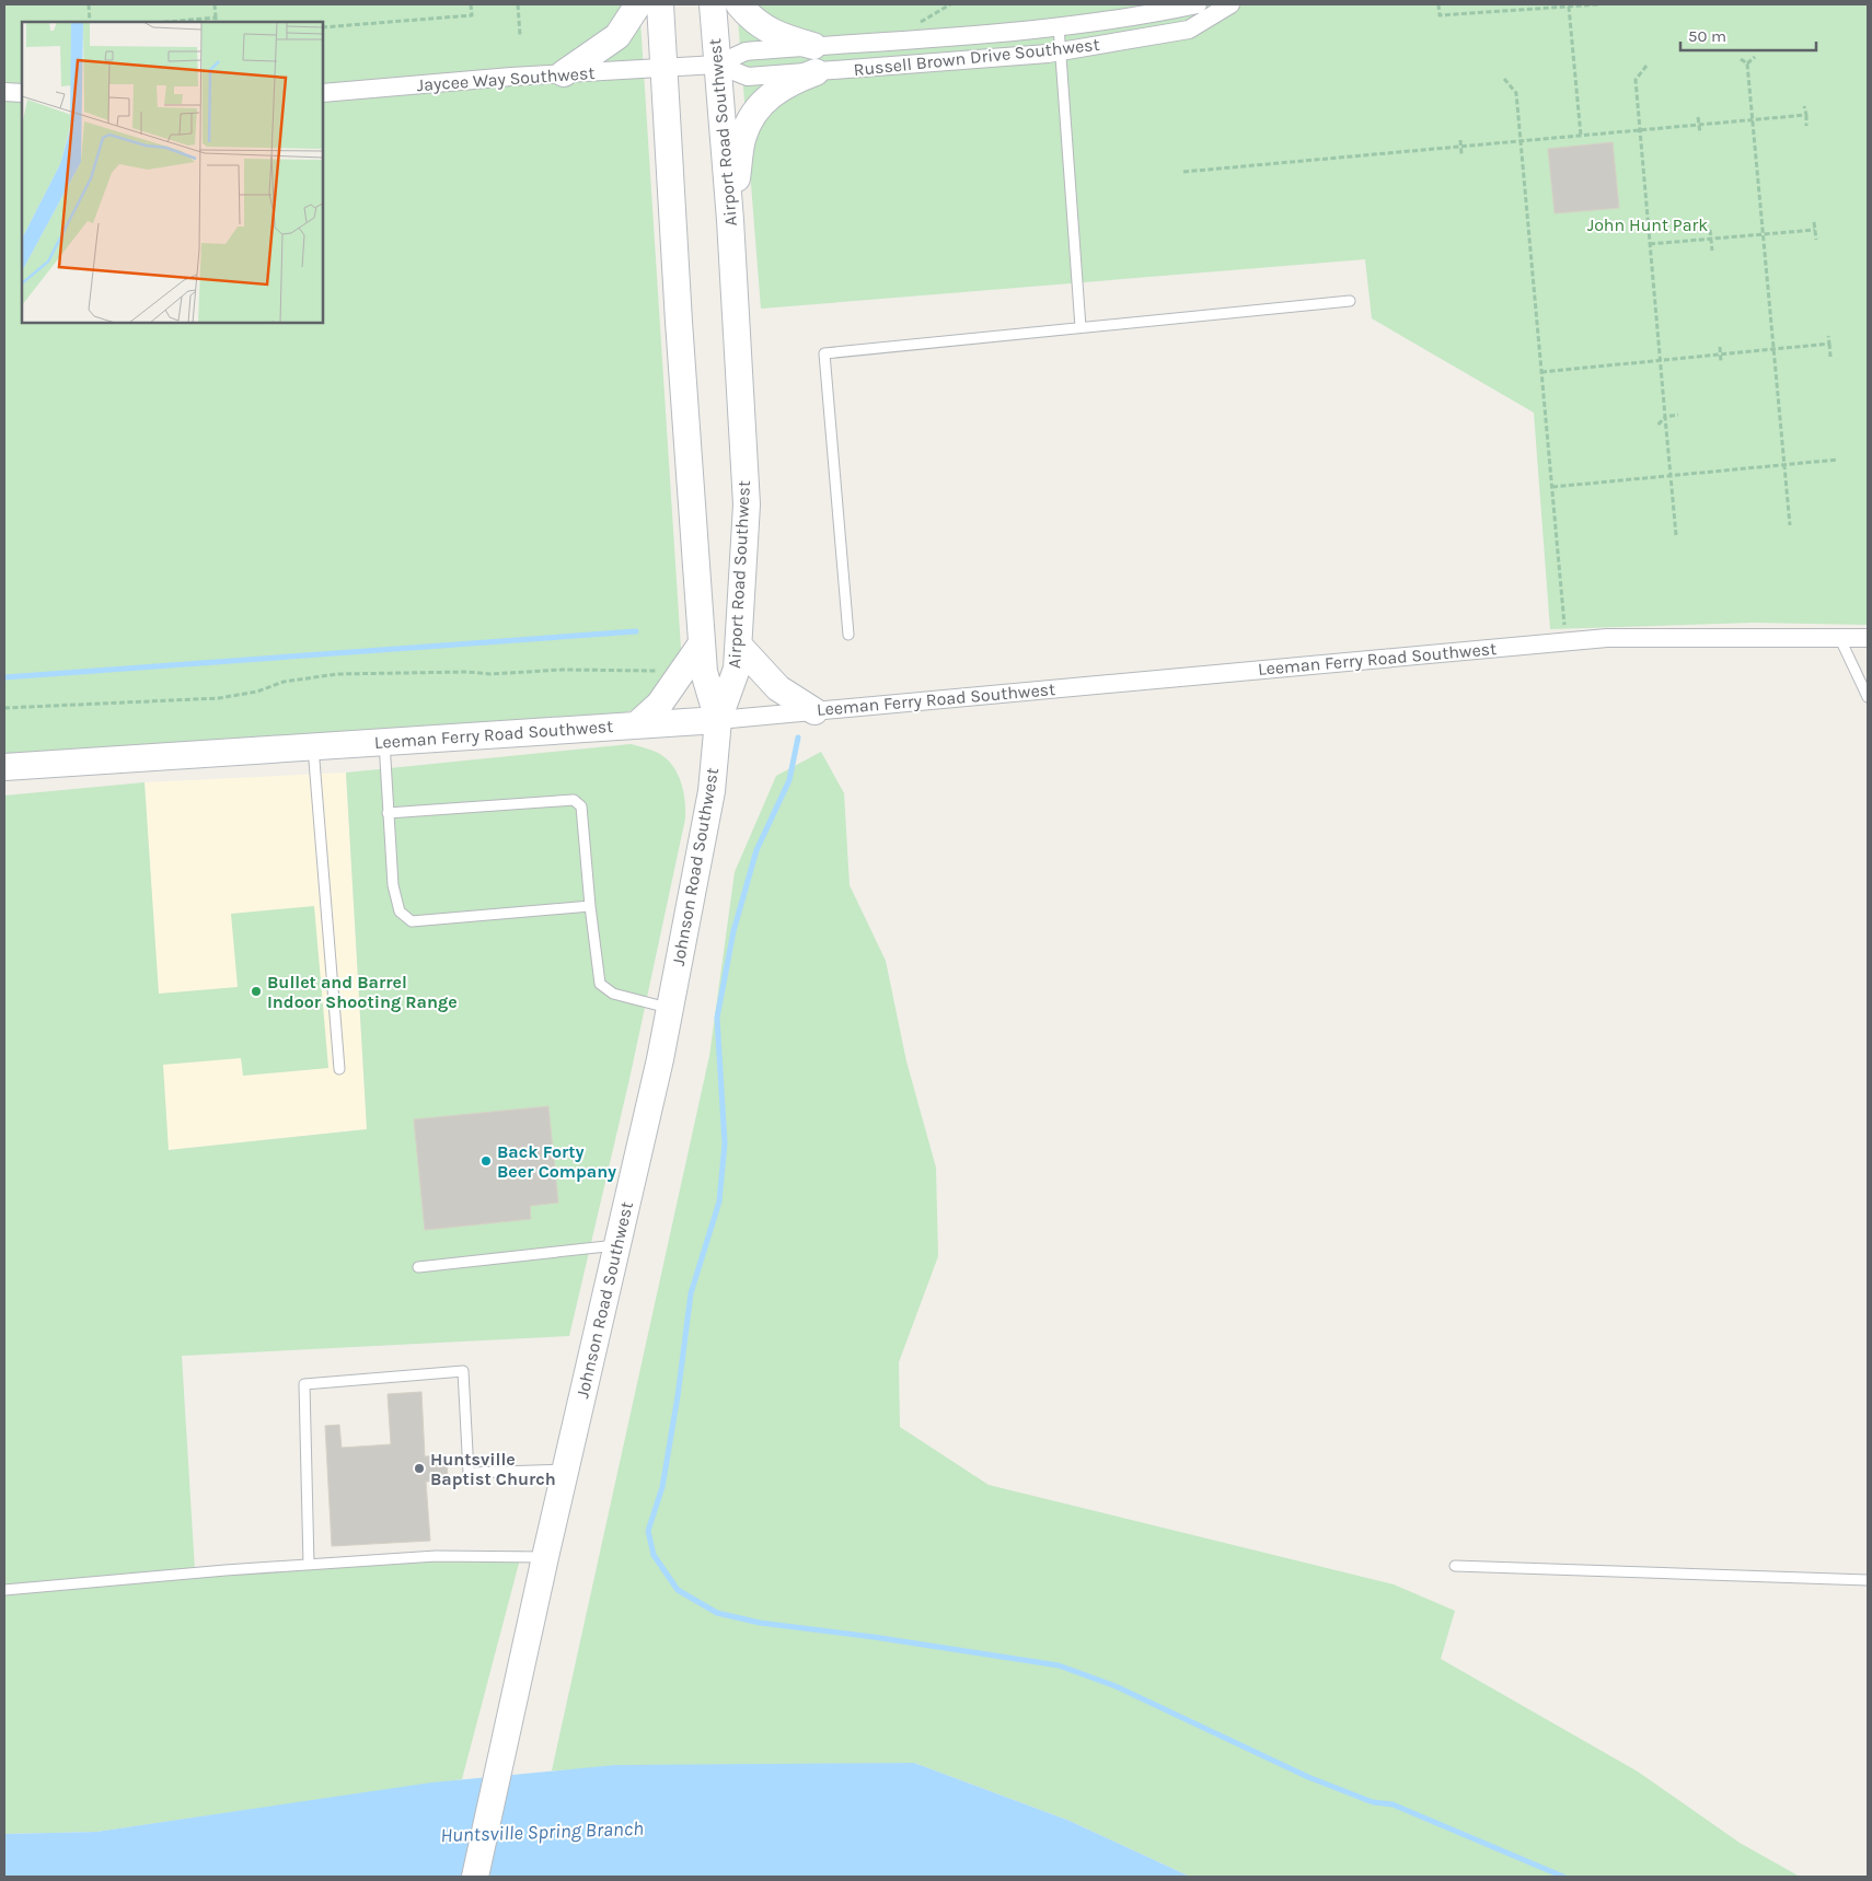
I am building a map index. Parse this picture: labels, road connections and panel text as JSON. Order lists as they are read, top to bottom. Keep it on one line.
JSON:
{"streets":{"street":["Russell Brown Drive Southwest","Jaycee Way Southwest","Airport Road Southwest","Leeman Ferry Road Southwest","Johnson Road Southwest"]},"crossings":[["Russell Brown Drive Southwest","Jaycee Way Southwest"],["Russell Brown Drive Southwest","Airport Road Southwest"],["Jaycee Way Southwest","Airport Road Southwest"],["Airport Road Southwest","Leeman Ferry Road Southwest"],["Airport Road Southwest","Johnson Road Southwest"],["Leeman Ferry Road Southwest","Johnson Road Southwest"]],"water":["Huntsville Spring Branch"],"parks":["John Hunt Park"],"places":["Bullet and Barrel Indoor Shooting Range","Back Forty Beer Company","Huntsville Baptist Church"],"scale_bar":"50 m"}
